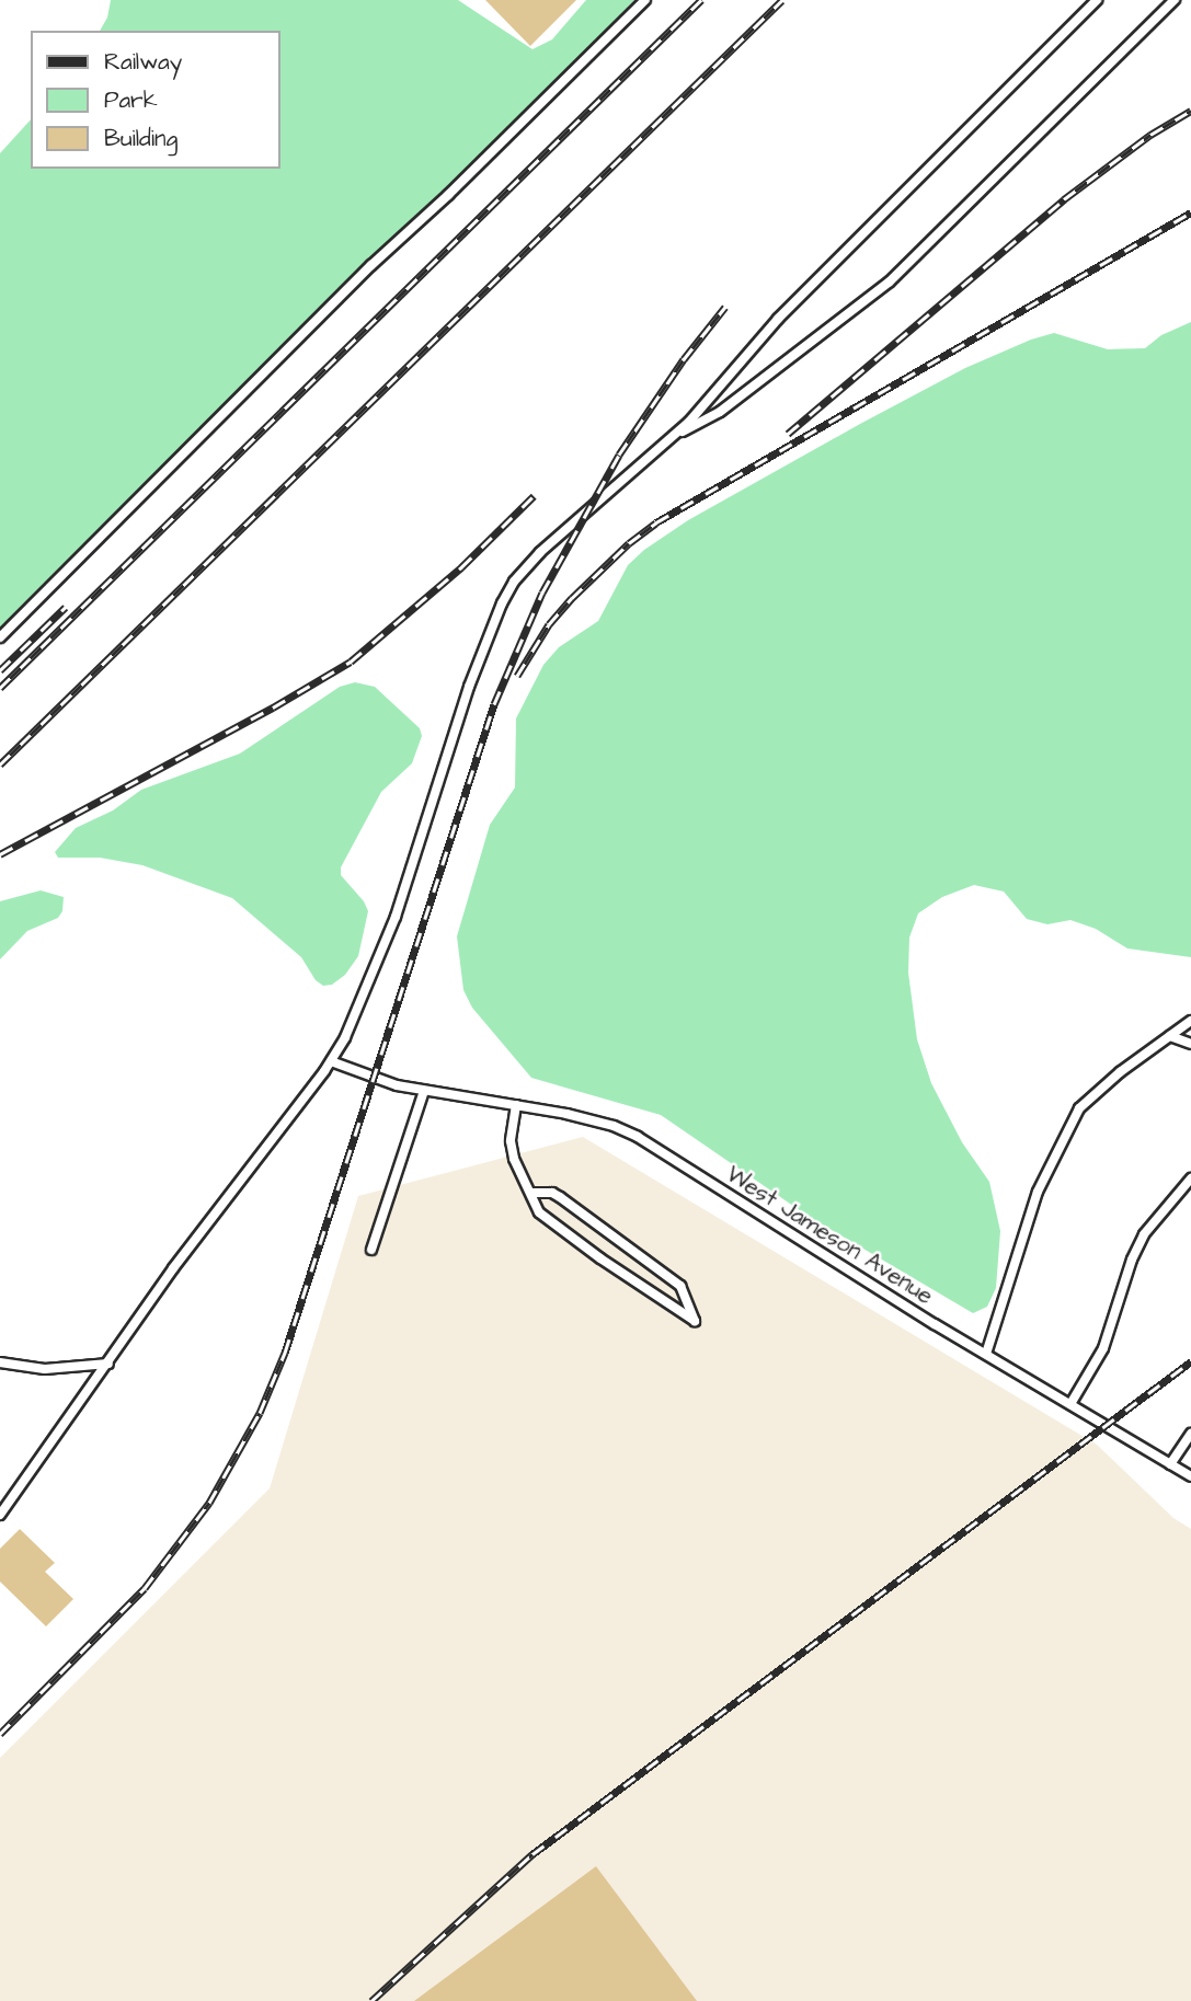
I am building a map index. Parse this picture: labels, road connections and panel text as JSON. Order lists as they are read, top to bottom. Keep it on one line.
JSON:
{"streets":{"lane":["West Jameson Avenue"]},"legend":["Railway","Park","Building"]}
